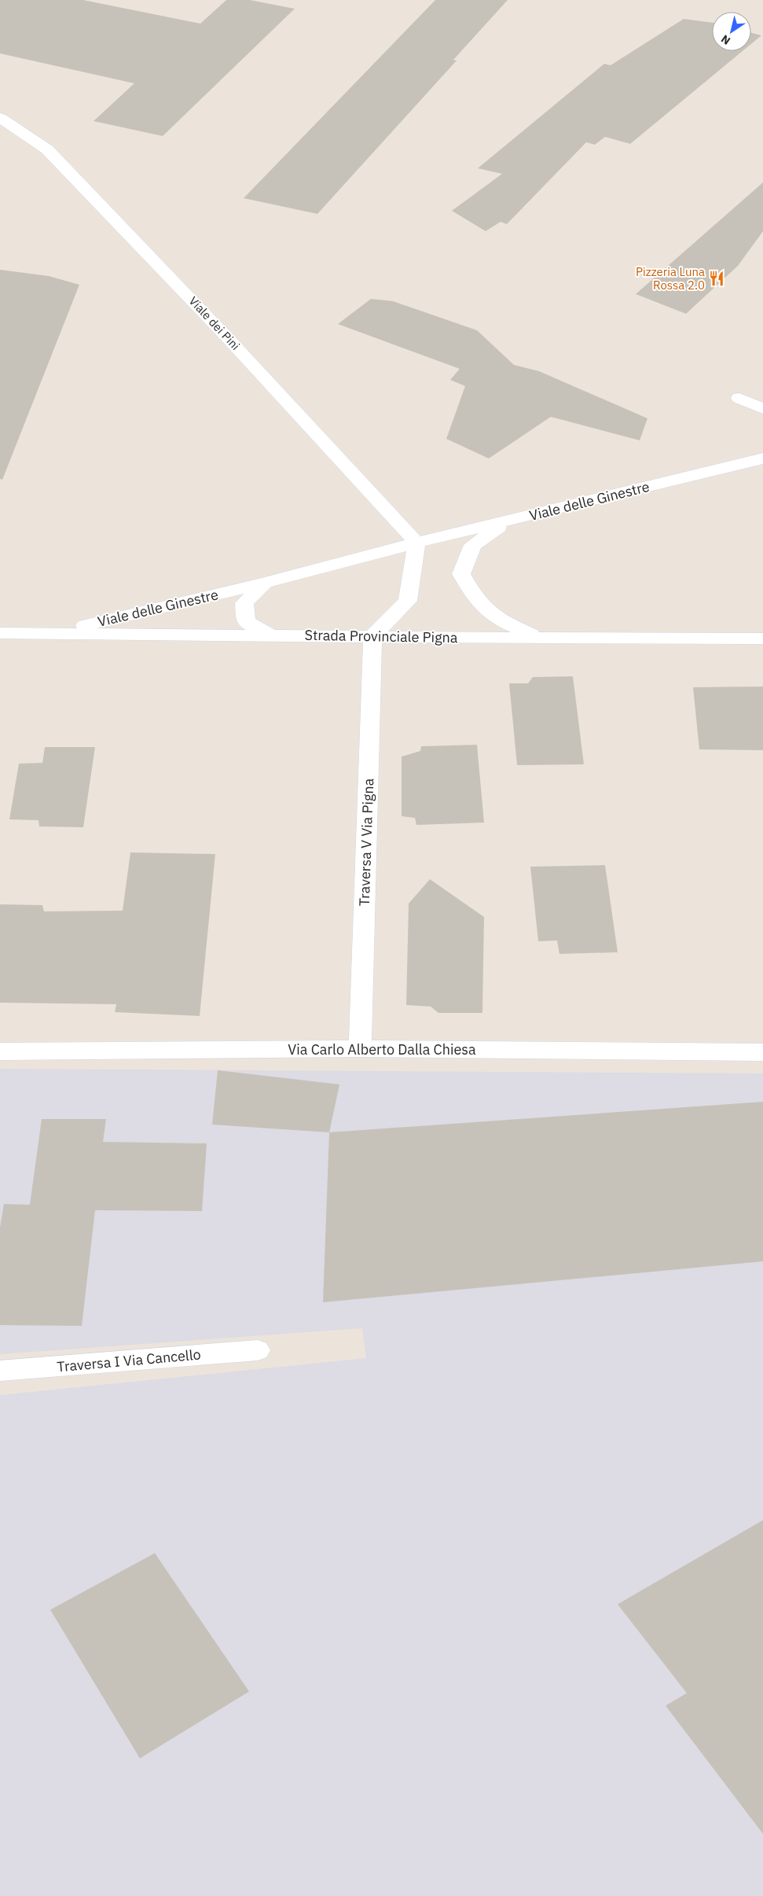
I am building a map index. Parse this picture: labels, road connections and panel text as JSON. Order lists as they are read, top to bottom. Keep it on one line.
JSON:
{"streets":{"street":["Viale dei Pini","Viale delle Ginestre","Strada Provinciale Pigna","Traversa V Via Pigna","Via Carlo Alberto Dalla Chiesa","Traversa I Via Cancello"]},"crossings":[["Viale dei Pini","Viale delle Ginestre"],["Viale delle Ginestre","Strada Provinciale Pigna"],["Strada Provinciale Pigna","Traversa V Via Pigna"],["Traversa V Via Pigna","Via Carlo Alberto Dalla Chiesa"]],"places":{"restaurant":["Pizzeria Luna Rossa 2.0"]},"north":"bottom left"}
